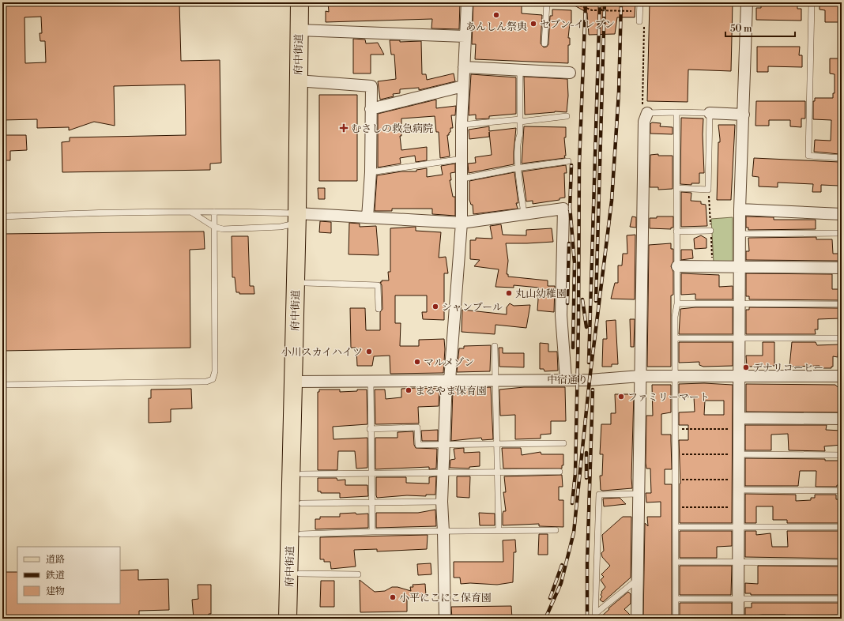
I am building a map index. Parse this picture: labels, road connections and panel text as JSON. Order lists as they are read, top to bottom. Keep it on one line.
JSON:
{"streets":{"main road":["府中街道"],"street":["中宿通り"]},"crossings":[["府中街道","中宿通り"]],"places":{"other":["あんしん祭典","セブン-イレブン","丸山幼稚園","シャンブール","小川スカイハイツ","マルメゾン","デナリコーヒー","まるやま保育園","ファミリーマート","小平にこにこ保育園"],"health":["むさしの救急病院"]},"legend":["道路","鉄道","建物"],"scale_bar":"50 m"}
